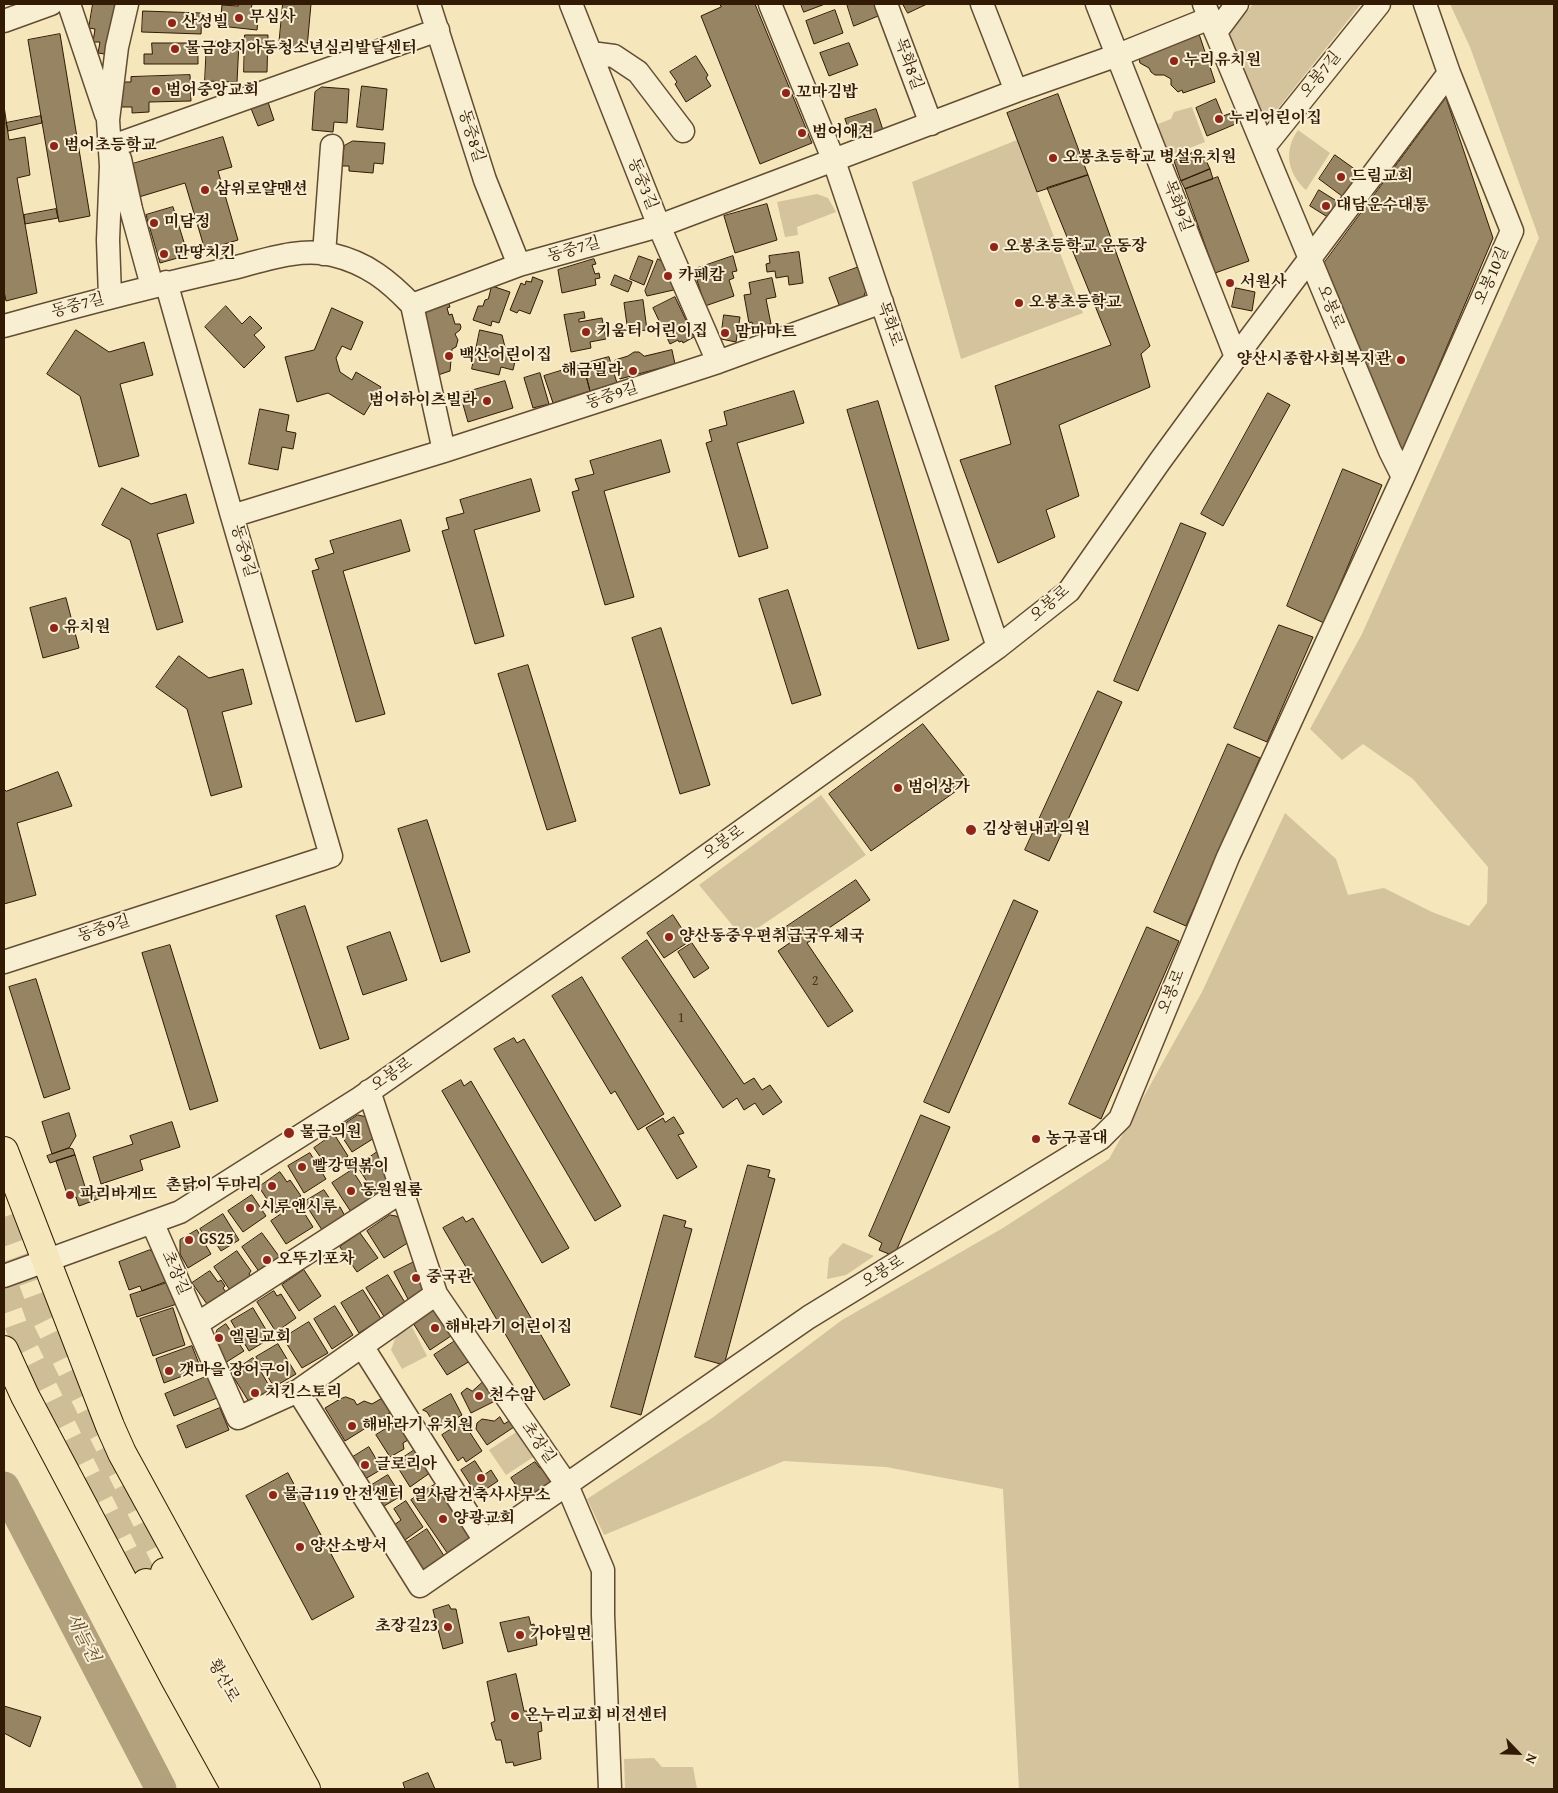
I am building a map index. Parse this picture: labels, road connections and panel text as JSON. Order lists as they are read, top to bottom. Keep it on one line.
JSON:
{"streets":{"main road":["황산로"],"street":["목화8길","오봉7길","동중8길","동중3길","목화9길","동중7길","오봉10길","오봉로","목화로","동중9길","초장길"]},"crossings":[["오봉7길","오봉로"],["동중8길","동중7길"],["동중3길","동중7길"],["동중3길","동중9길"],["목화9길","오봉로"],["동중7길","목화로"],["오봉10길","오봉로"],["오봉로","목화로"],["오봉로","초장길"],["목화로","동중9길"]],"water":["새들천"],"places":["무심사","산성빌","물금양지아동청소년심리발달센터","누리유치원","범어중앙교회","꼬마김밥","누리어린이집","범어애견","범어초등학교","오봉초등학교 병설유치원","드림교회","삼위로얄맨션","대담운수대통","미담정","오봉초등학교 운동장","만땅치킨","카페캄","서원사","오봉초등학교","키움터 어린이집","맘마마트","백산어린이집","양산시종합사회복지관","해금빌라","범어하이츠빌라","유치원","범어상가","김상현내과의원","양산동중우편취급국우체국","물금의원","농구골대","빨강떡볶이","촌닭이 두마리","동원원룸","파리바게뜨","시루앤시루","GS25","오뚜기포차","중국관","해바라기 어린이집","엘림교회","갯마을 장어구이","치킨스토리","천수암","해바라기 유치원","글로리아","열사람건축사사무소","물금119 안전센터","양광교회","양산소방서","초장길23","가야밀면","온누리교회 비전센터"],"house_numbers":["2","1"],"north":"bottom right"}
